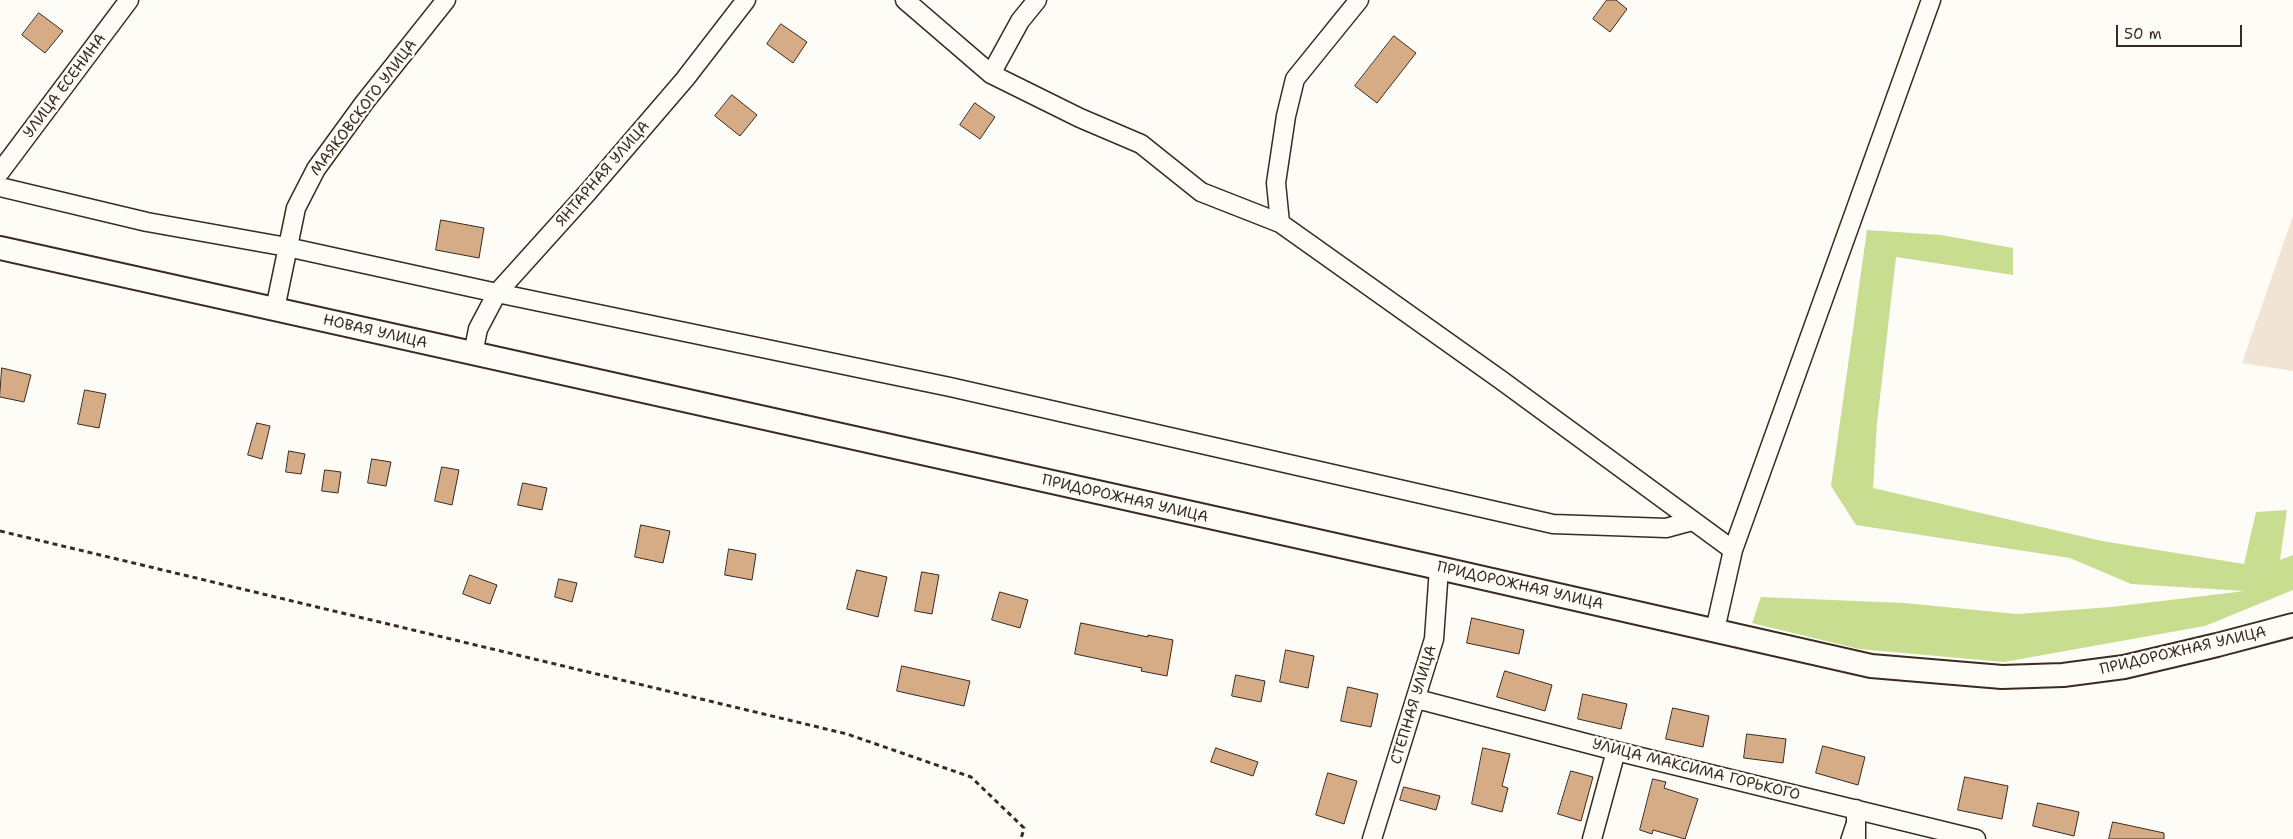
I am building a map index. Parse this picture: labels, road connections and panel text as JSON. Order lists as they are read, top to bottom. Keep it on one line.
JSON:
{"streets":{"street":["УЛИЦА ЕСЕНИНА","МАЯКОВСКОГО УЛИЦА","ЯНТАРНАЯ УЛИЦА","НОВАЯ УЛИЦА","ПРИДОРОЖНАЯ УЛИЦА","СТЕПНАЯ УЛИЦА","УЛИЦА МАКСИМА ГОРЬКОГО"]},"crossings":[["МАЯКОВСКОГО УЛИЦА","НОВАЯ УЛИЦА"],["ЯНТАРНАЯ УЛИЦА","НОВАЯ УЛИЦА"],["НОВАЯ УЛИЦА","ПРИДОРОЖНАЯ УЛИЦА"],["ПРИДОРОЖНАЯ УЛИЦА","СТЕПНАЯ УЛИЦА"],["СТЕПНАЯ УЛИЦА","УЛИЦА МАКСИМА ГОРЬКОГО"]],"scale_bar":"50 m"}
